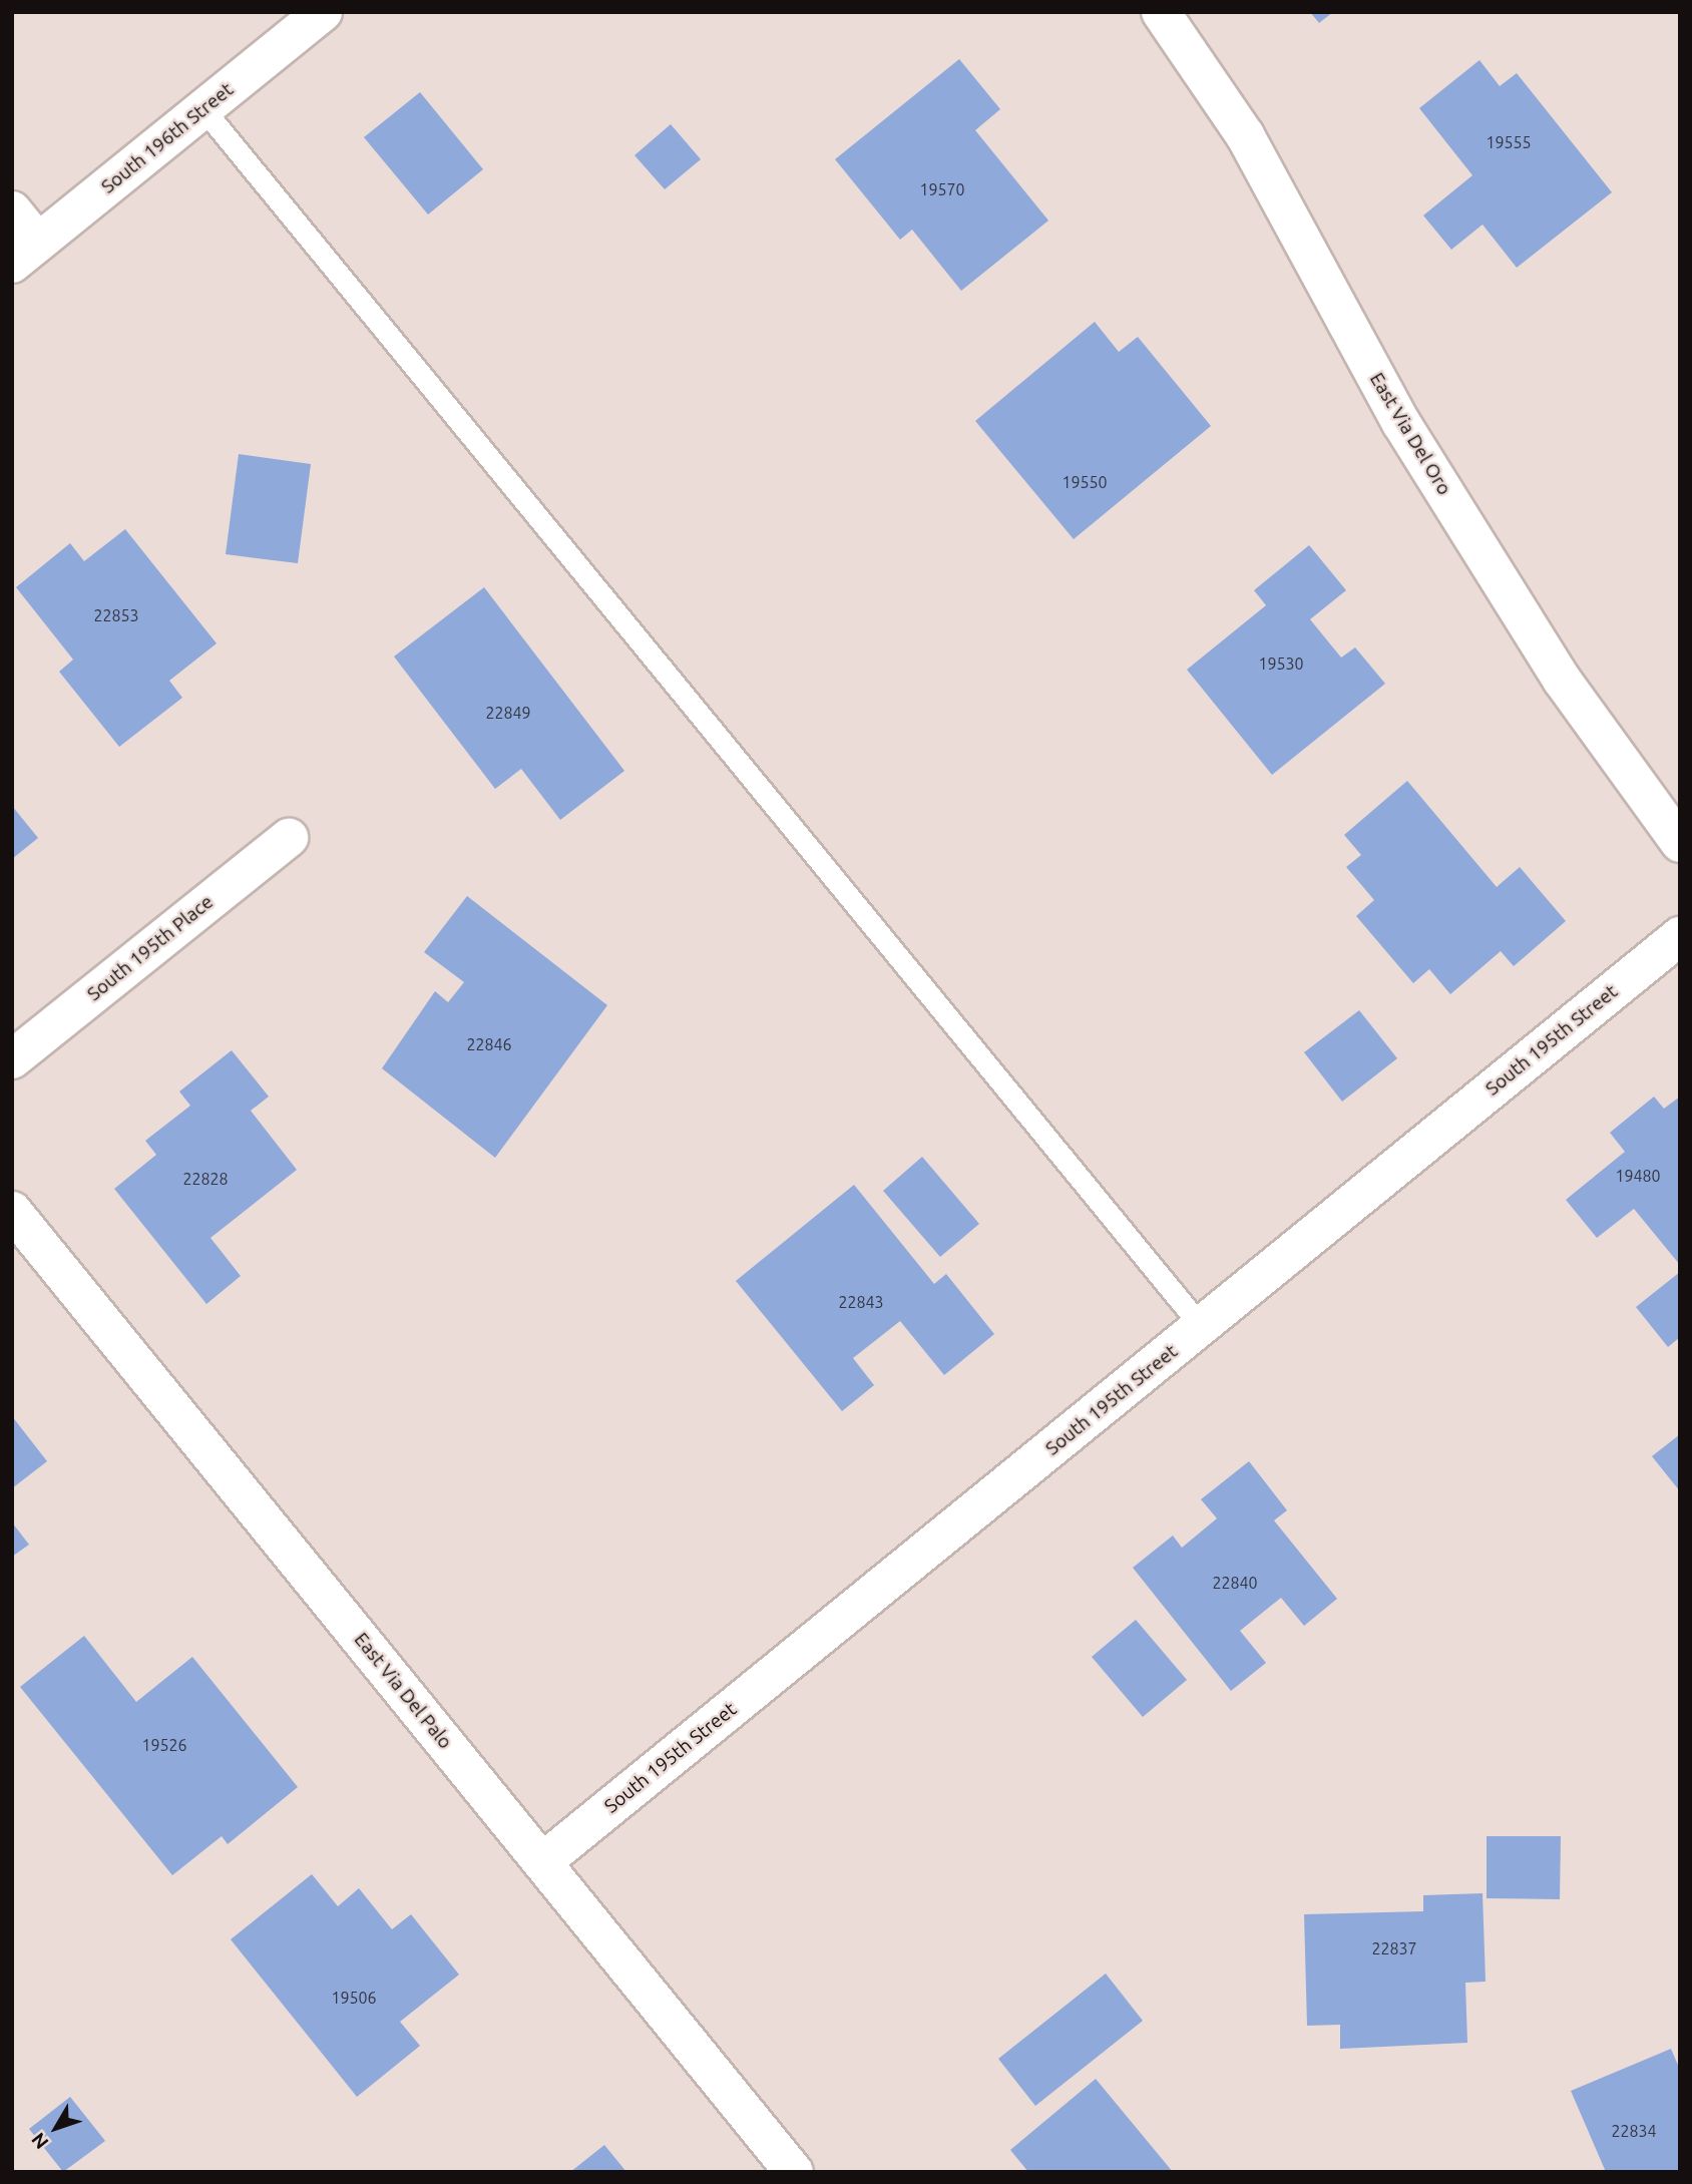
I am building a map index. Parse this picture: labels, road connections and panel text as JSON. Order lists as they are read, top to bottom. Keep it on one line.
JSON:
{"streets":{"street":["South 196th Street","East Via Del Oro","South 195th Place","South 195th Street","East Via Del Palo"]},"crossings":[["South 195th Street","East Via Del Palo"]],"house_numbers":["19555","19570","19550","22853","19530","22849","22846","19480","22828","22843","22840","19526","22837","19506","22834"],"north":"bottom left"}
